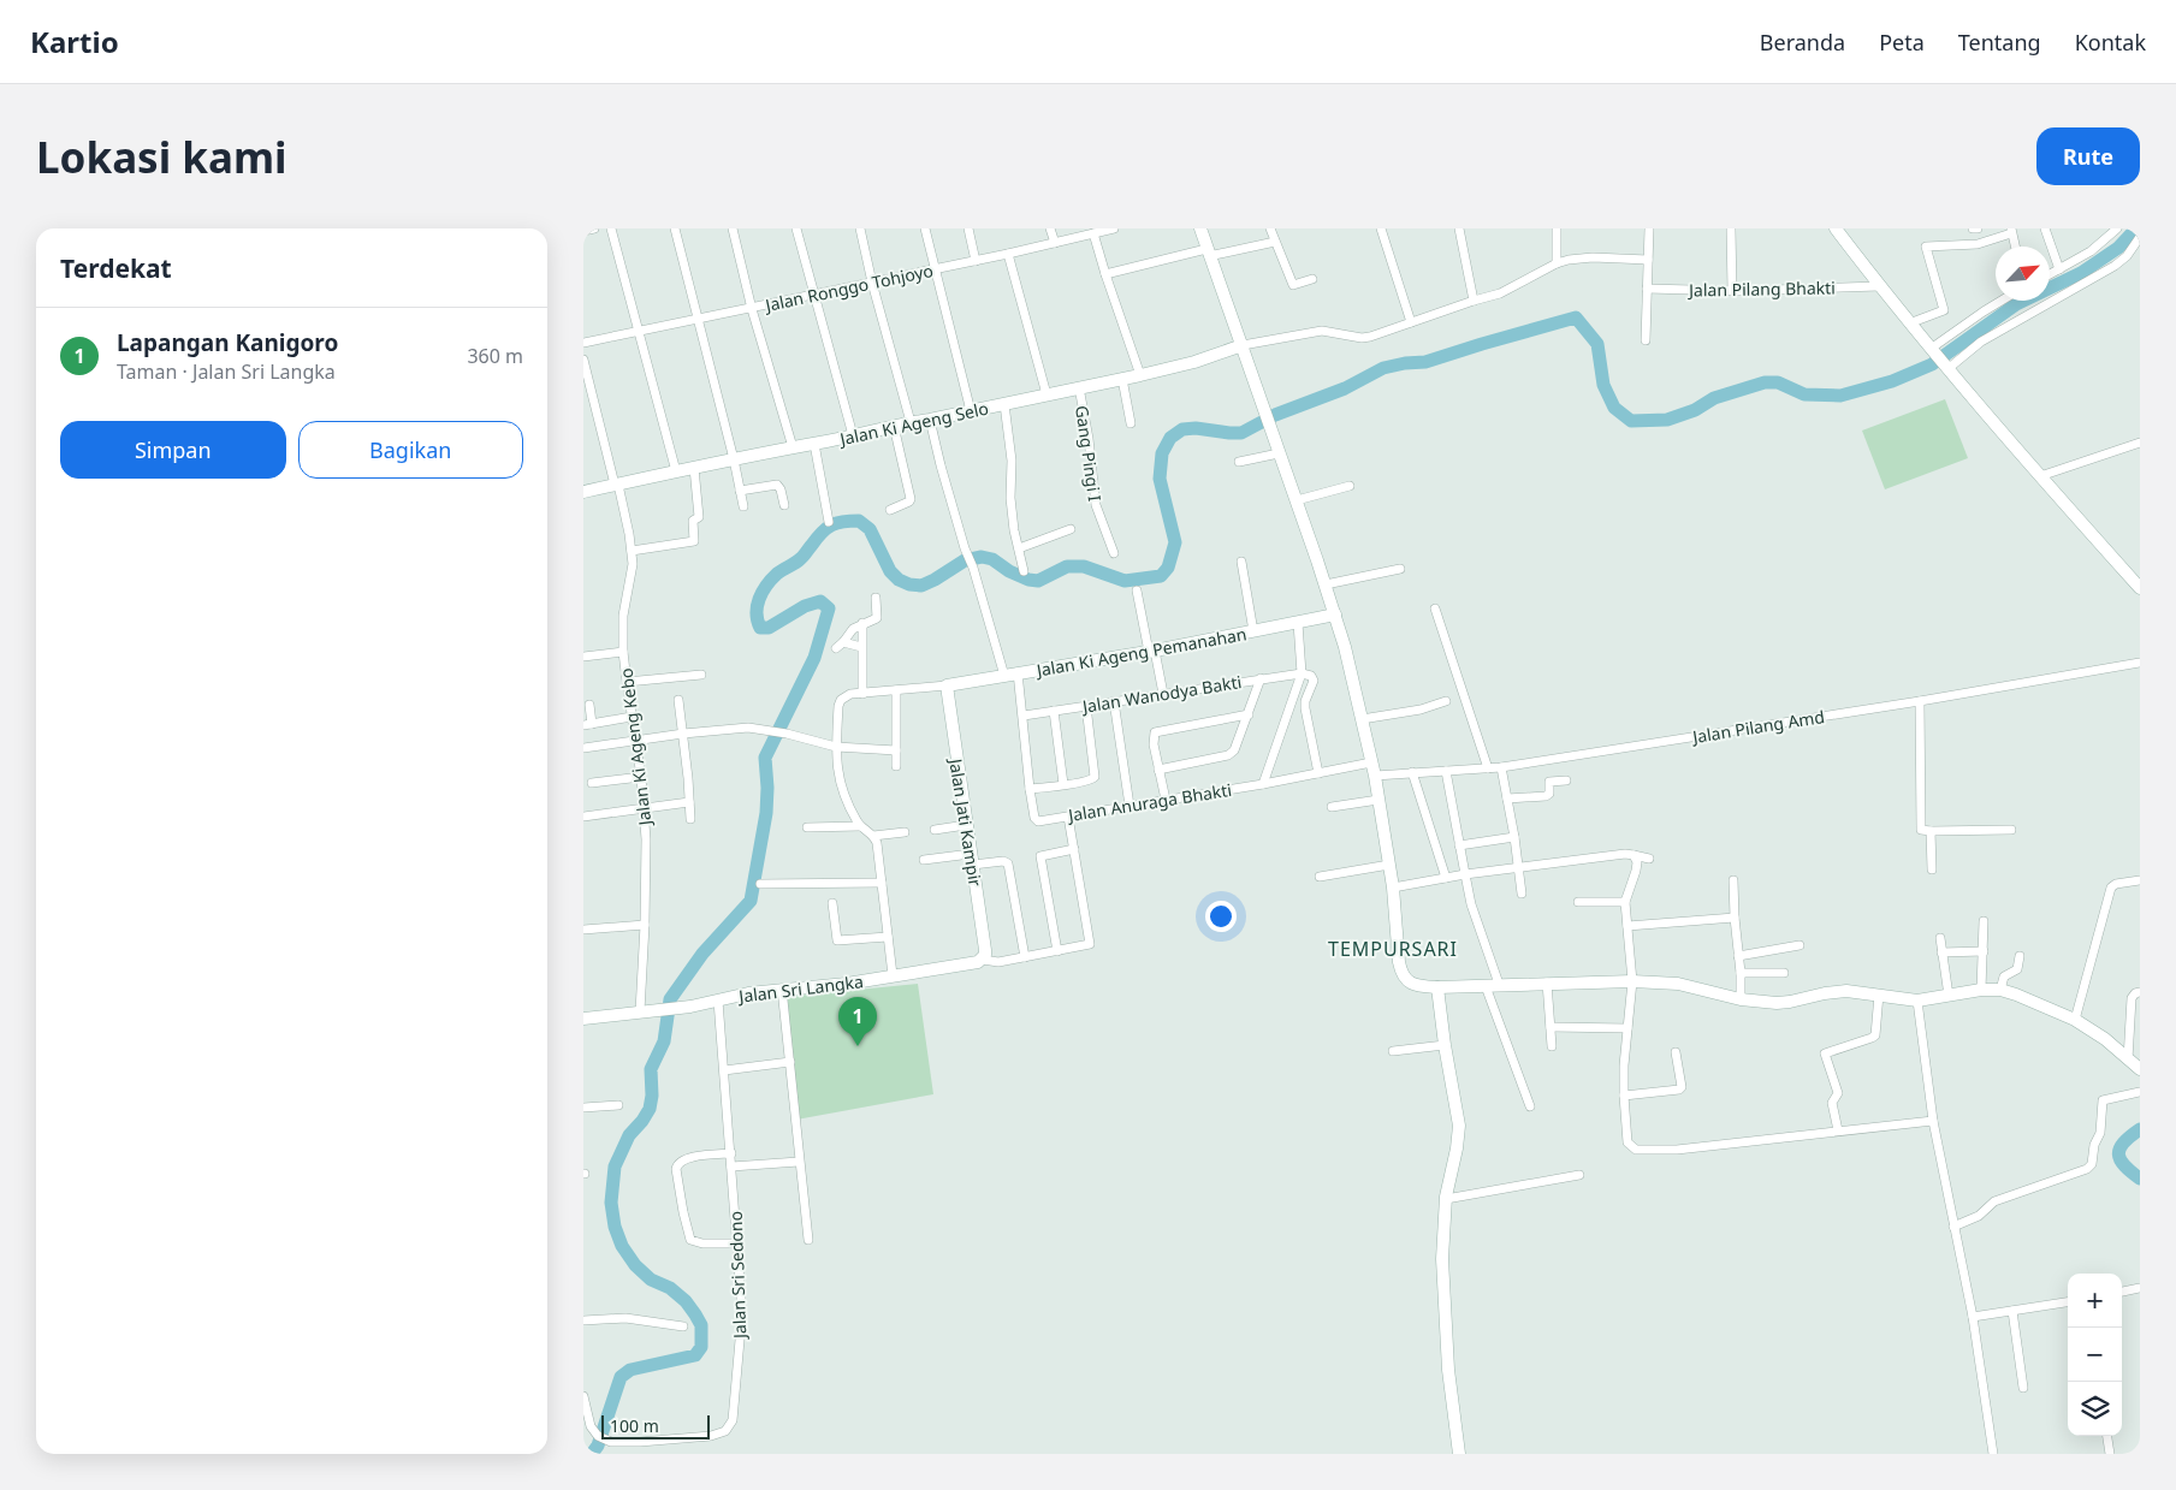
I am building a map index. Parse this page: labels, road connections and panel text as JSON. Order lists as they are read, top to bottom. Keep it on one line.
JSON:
{"streets":{"street":["Jalan Ronggo Tohjoyo","Jalan Pilang Bhakti","Jalan Ki Ageng Selo","Gang Pingi I","Jalan Ki Ageng Pemanahan","Jalan Wanodya Bakti","Jalan Pilang Amd","Jalan Ki Ageng Kebo","Jalan Anuraga Bhakti","Jalan Jati Kampir","Jalan Sri Langka","Jalan Sri Sedono"]},"crossings":[["Jalan Ki Ageng Selo","Gang Pingi I"],["Jalan Ki Ageng Selo","Jalan Ki Ageng Kebo"],["Jalan Ki Ageng Pemanahan","Jalan Jati Kampir"],["Jalan Ki Ageng Kebo","Jalan Sri Langka"],["Jalan Jati Kampir","Jalan Sri Langka"],["Jalan Sri Langka","Jalan Sri Sedono"]],"districts":["TEMPURSARI"],"scale_bar":"100 m","north":"top right","page":{"header":"Kartio","nav":["Beranda","Peta","Tentang","Kontak"],"buttons":["Rute",["Simpan","Bagikan"]],"title":"Lokasi kami","heading":"Terdekat","list":[{"mark":"1","name":"Lapangan Kanigoro","note":"Taman · Jalan Sri Langka","value":"360 m"}],"pins":"1","map_buttons":["+","−"],"scale":"100 m"}}
